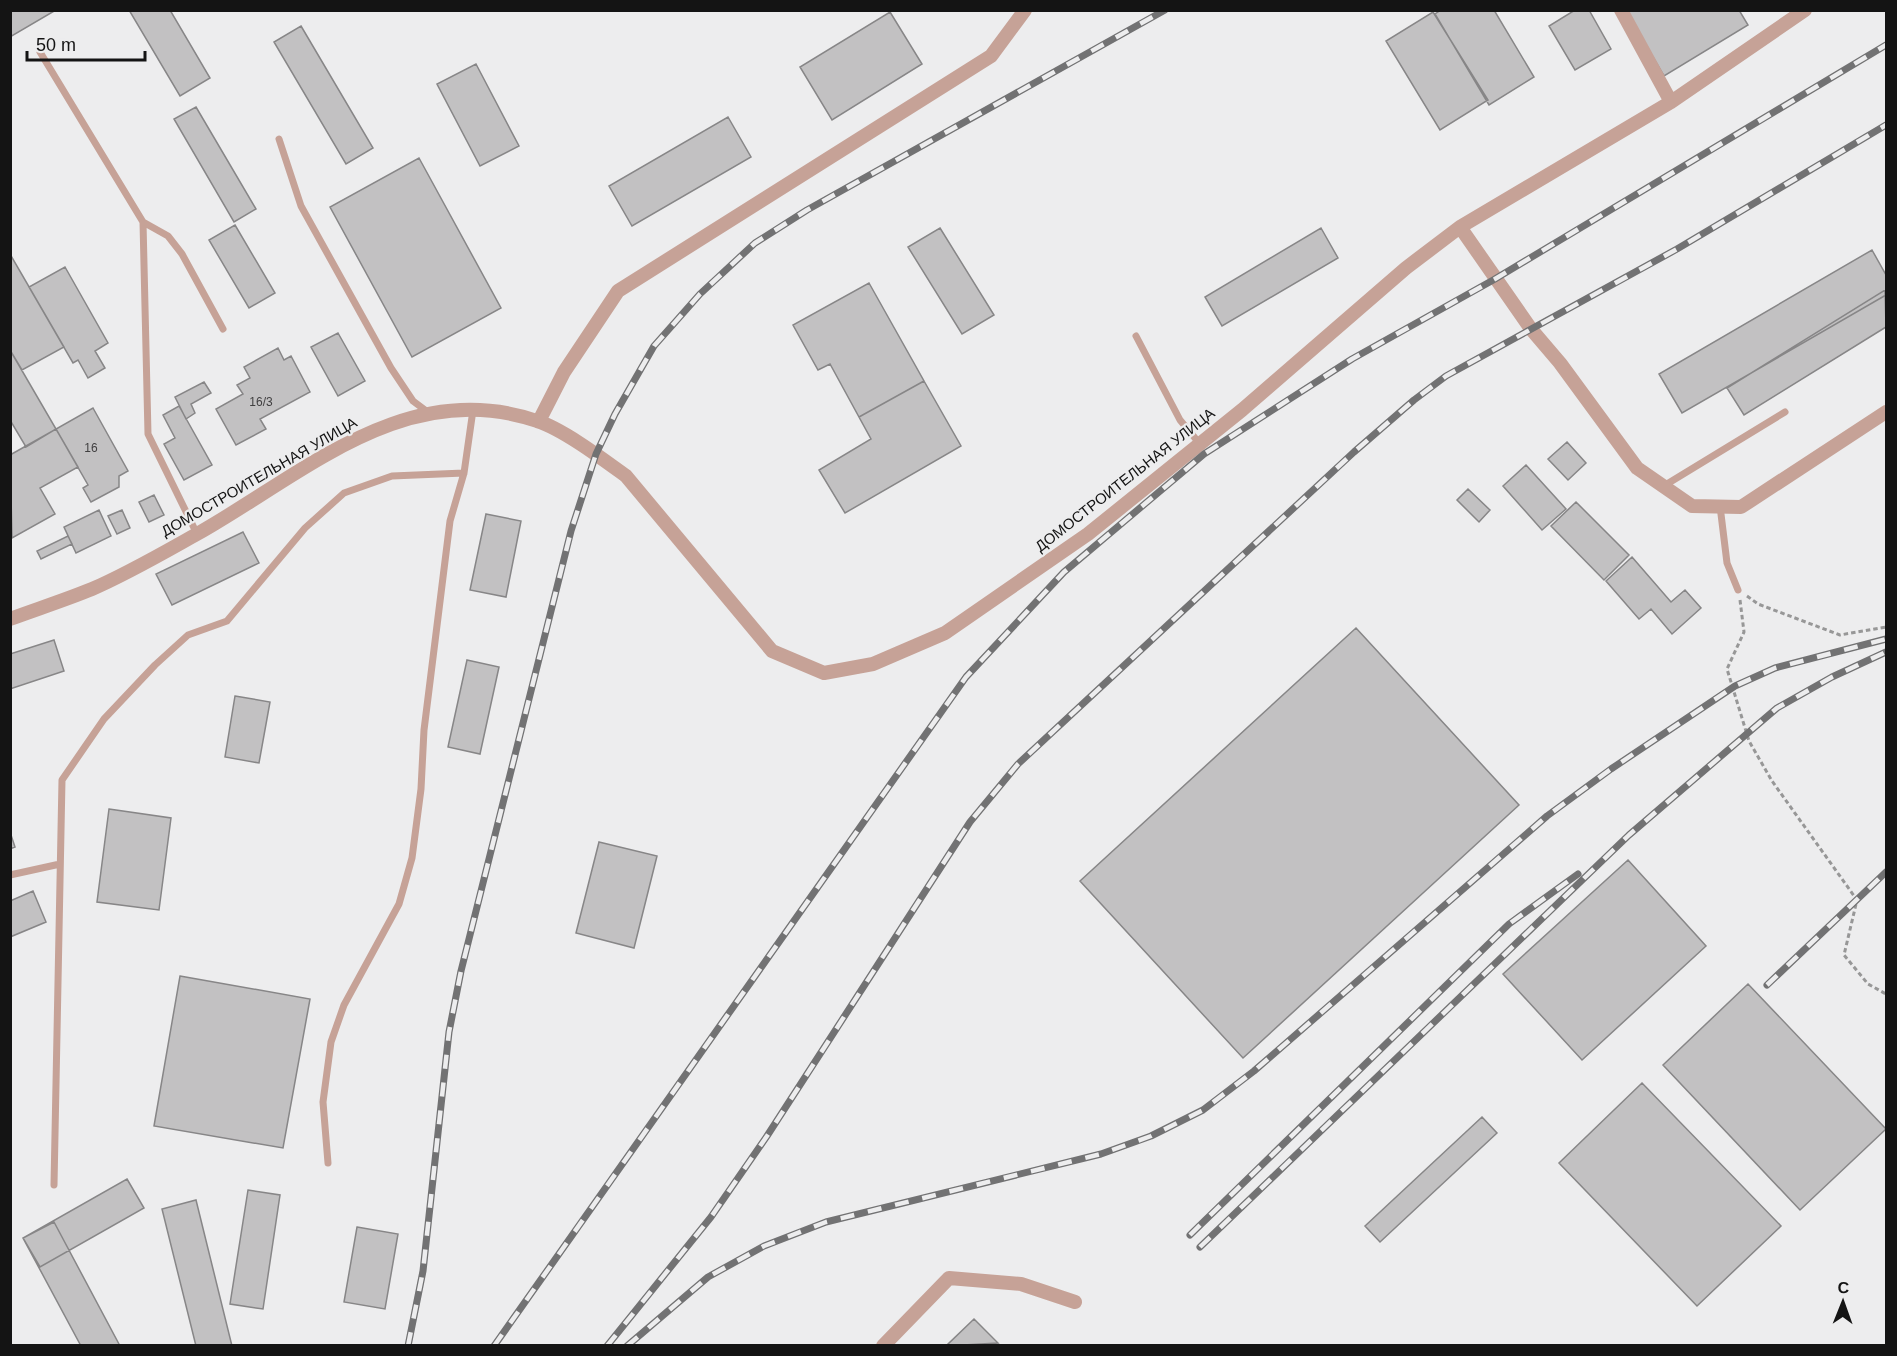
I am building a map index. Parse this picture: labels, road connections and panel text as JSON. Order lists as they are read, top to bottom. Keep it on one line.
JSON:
{"streets":{"street":["ДОМОСТРОИТЕЛЬНАЯ УЛИЦА"]},"house_numbers":["16/3","16"],"scale_bar":"50 m","north":"top"}
